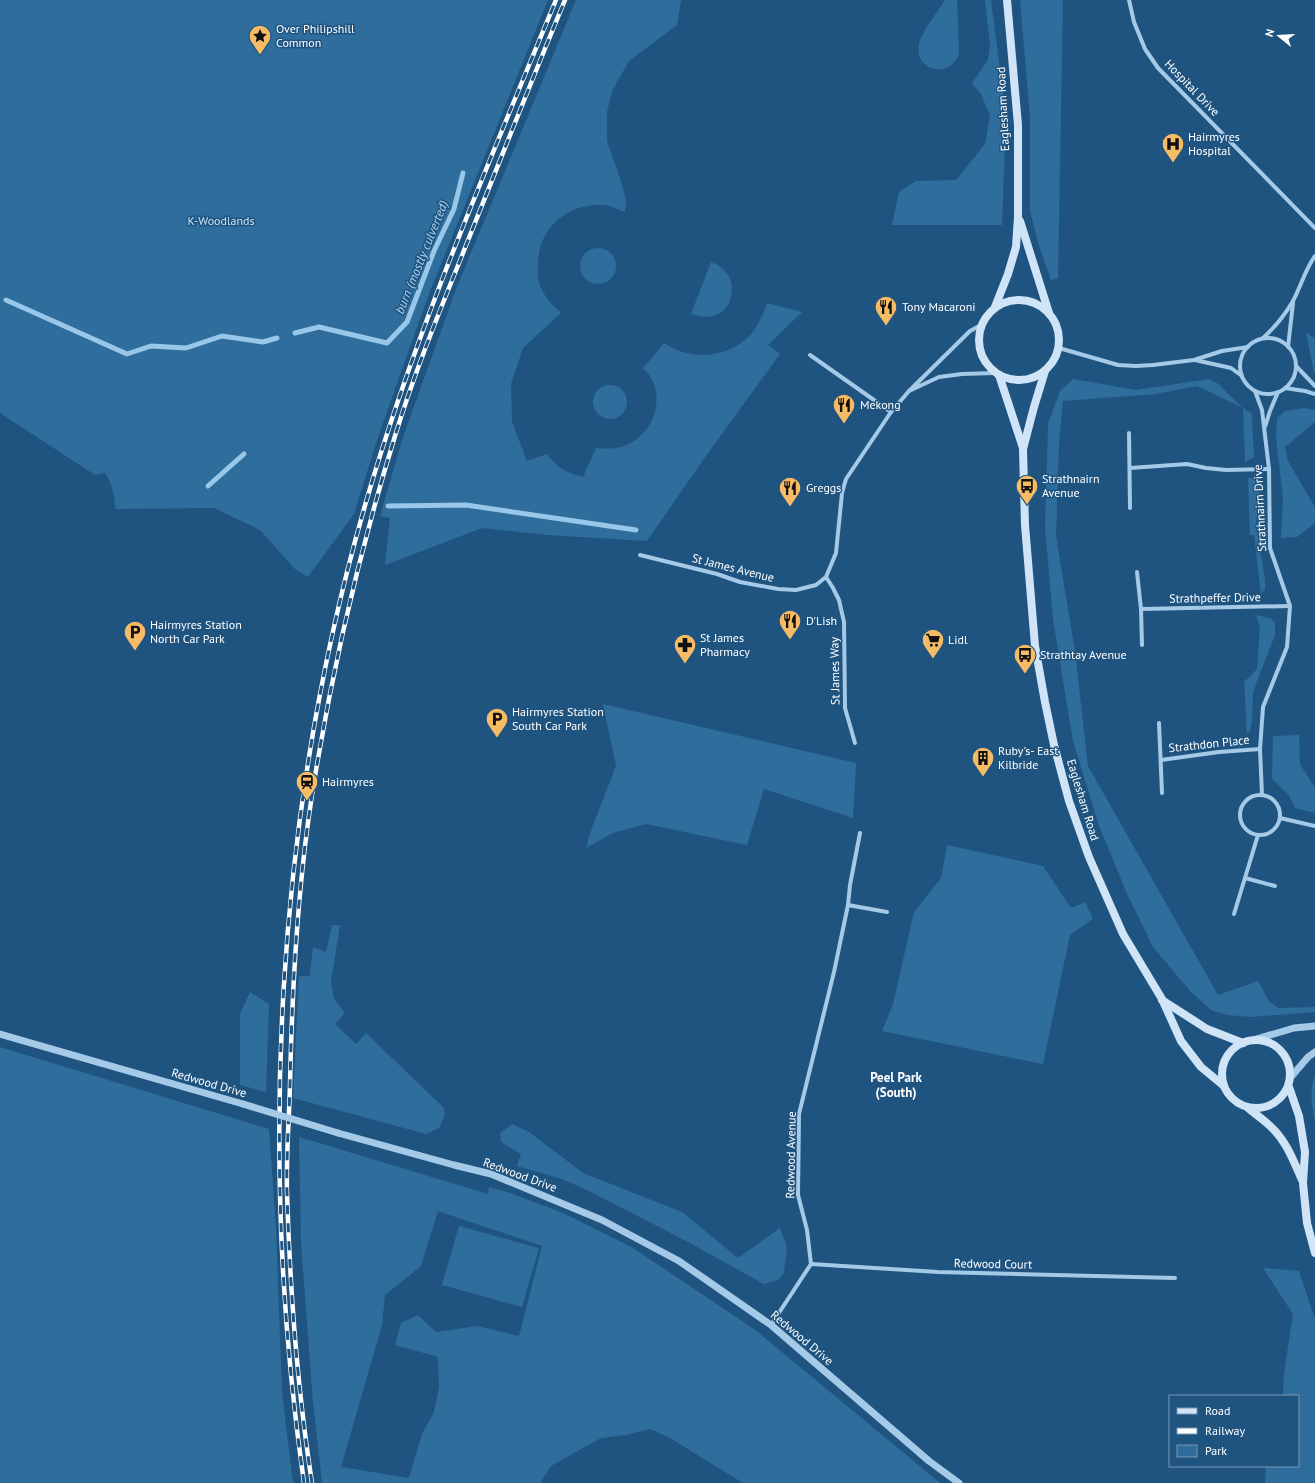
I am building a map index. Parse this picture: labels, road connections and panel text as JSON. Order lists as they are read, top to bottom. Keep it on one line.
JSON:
{"streets":{"main road":["Eaglesham Road"],"street":["Hospital Drive","Strathnairn Drive","St James Avenue","Strathpeffer Drive","St James Way","Strathdon Place","Redwood Drive","Redwood Avenue","Redwood Court"]},"crossings":[["Strathnairn Drive","Strathpeffer Drive"],["Strathnairn Drive","Strathdon Place"],["St James Avenue","St James Way"],["Redwood Avenue","Redwood Court"]],"districts":["Peel Park (South)"],"water":["burn (mostly culverted)"],"parks":["K-Woodlands"],"places":{"place":["Over Philipshill Common"],"hospital":["Hairmyres Hospital"],"restaurant":["Tony Macaroni","Mekong","Greggs","D'Lish"],"bus stop":["Strathnairn Avenue","Strathtay Avenue"],"parking":["Hairmyres Station North Car Park","Hairmyres Station South Car Park"],"supermarket":["Lidl"],"pharmacy":["St James Pharmacy"],"building":["Ruby's- East Kilbride"],"station":["Hairmyres"]},"legend":["Road","Railway","Park"],"north":"left"}
